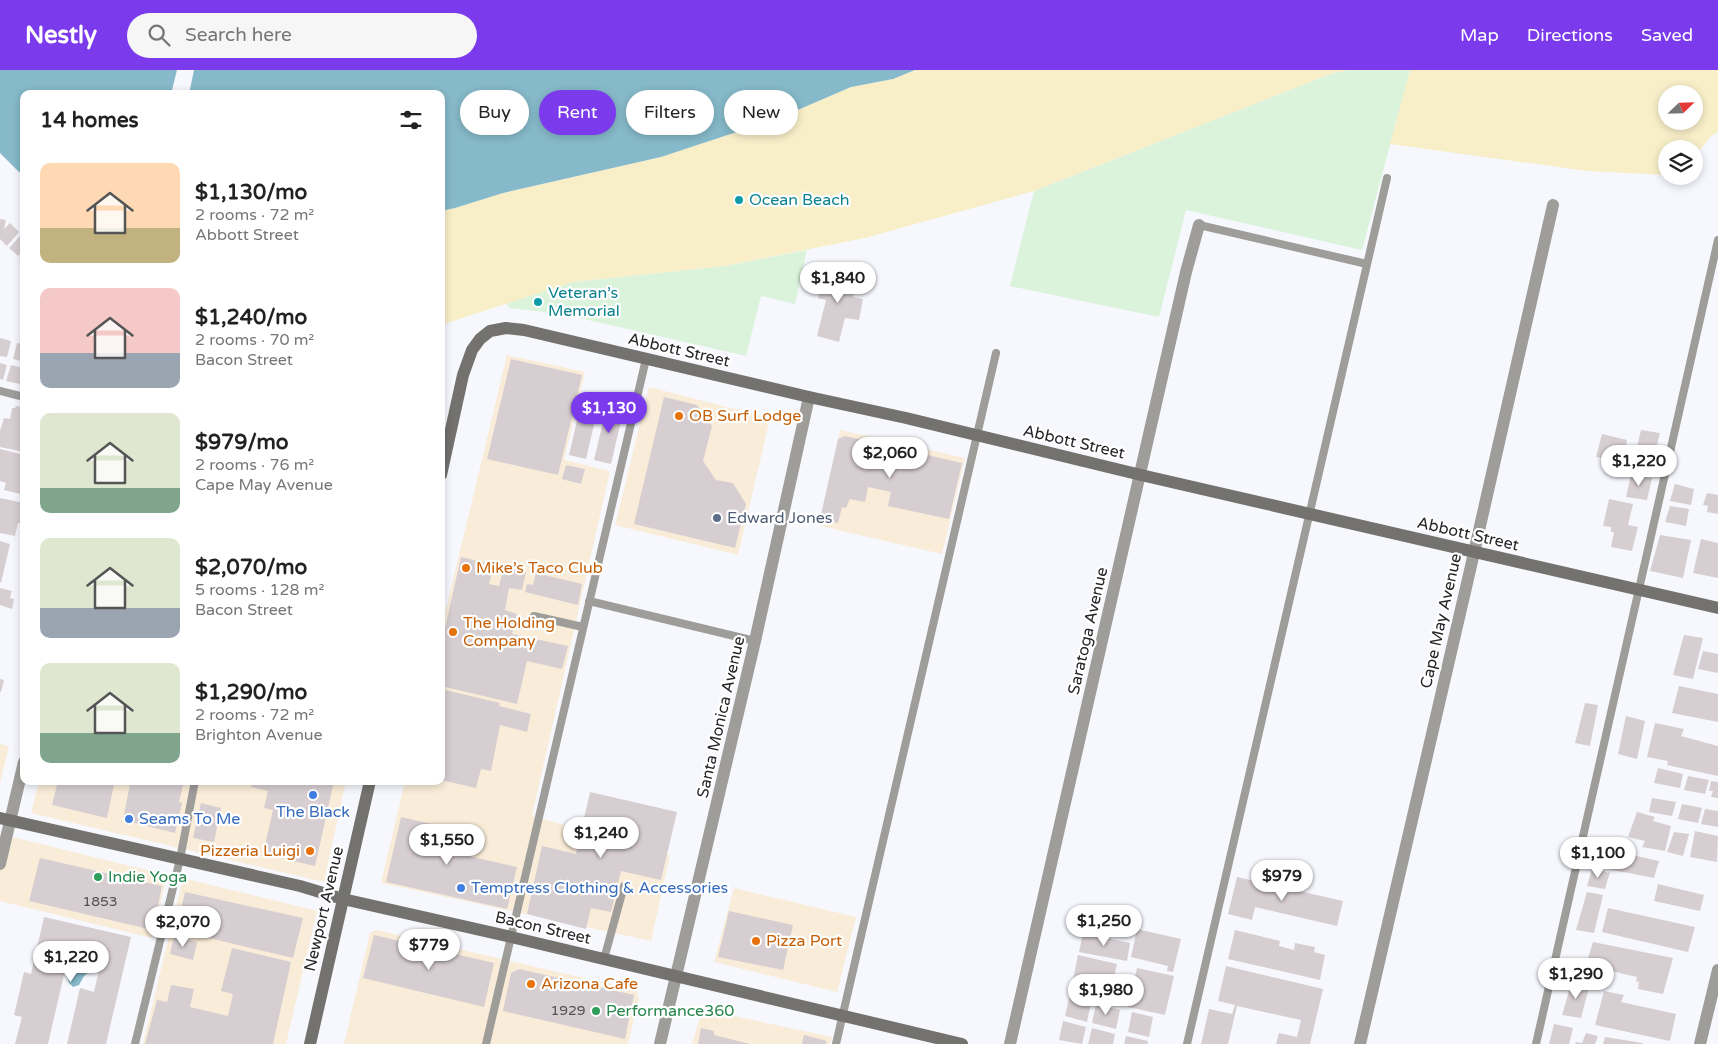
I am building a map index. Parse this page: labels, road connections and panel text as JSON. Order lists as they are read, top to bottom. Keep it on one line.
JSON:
{"streets":{"street":["Abbott Street","Cape May Avenue","Saratoga Avenue","Santa Monica Avenue","Newport Avenue","Bacon Street"]},"crossings":[["Abbott Street","Cape May Avenue"],["Abbott Street","Saratoga Avenue"],["Abbott Street","Santa Monica Avenue"],["Santa Monica Avenue","Bacon Street"],["Newport Avenue","Bacon Street"]],"places":["Ocean Beach","Veteran’s Memorial","OB Surf Lodge","Edward Jones","Mike’s Taco Club","The Holding Company","The Black","Seams To Me","Pizzeria Luigi","Indie Yoga","Temptress Clothing & Accessories","Pizza Port","Arizona Cafe","Performance360"],"house_numbers":["1853","1929"],"north":"top right","page":{"header":"Nestly","search":"Search here","nav":["Map","Directions","Saved"],"chip":["Buy","Rent","Filters","New"],"heading":"14 homes","list":[{"name":"$1,130/mo","note":"2 rooms · 72 m² · Abbott Street"},{"name":"$1,240/mo","note":"2 rooms · 70 m² · Bacon Street"},{"name":"$979/mo","note":"2 rooms · 76 m² · Cape May Avenue"},{"name":"$2,070/mo","note":"5 rooms · 128 m² · Bacon Street"},{"name":"$1,290/mo","note":"2 rooms · 72 m² · Brighton Avenue"}],"price":["$1,840","$1,130","$2,060","$1,220","$1,240","$1,550","$1,100","$979","$1,250","$2,070","$779","$1,220","$1,290","$1,980"]}}
